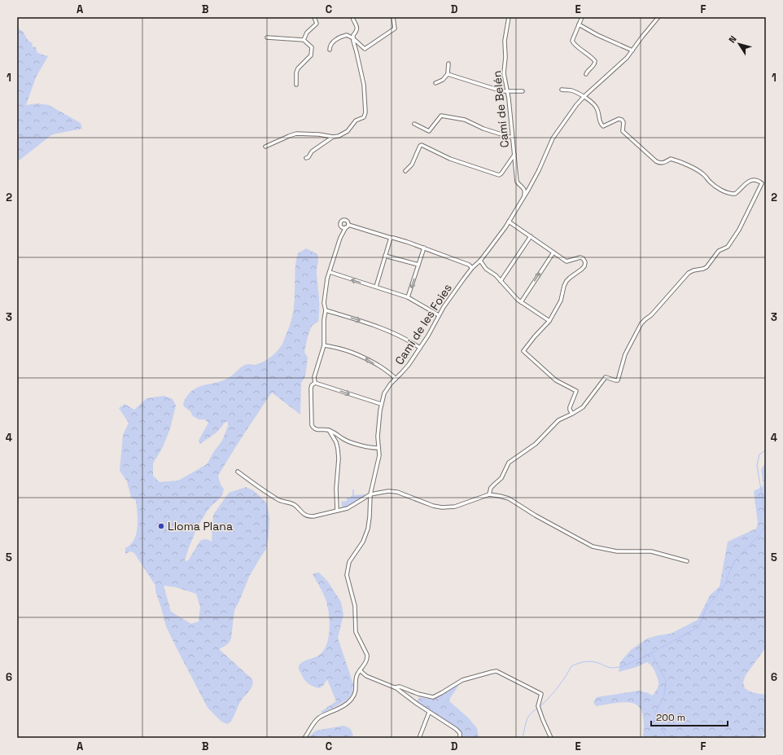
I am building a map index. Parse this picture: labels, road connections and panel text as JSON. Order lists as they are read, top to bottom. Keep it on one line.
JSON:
{"streets":{"street":["Camí de Belén","Camí de les Foies"]},"crossings":[["Camí de Belén","Camí de les Foies"]],"places":["Lloma Plana"],"scale_bar":"200 m","north":"top left","grid":{"columns":["A","B","C","D","E","F"],"rows":["1","2","3","4","5","6"]}}
